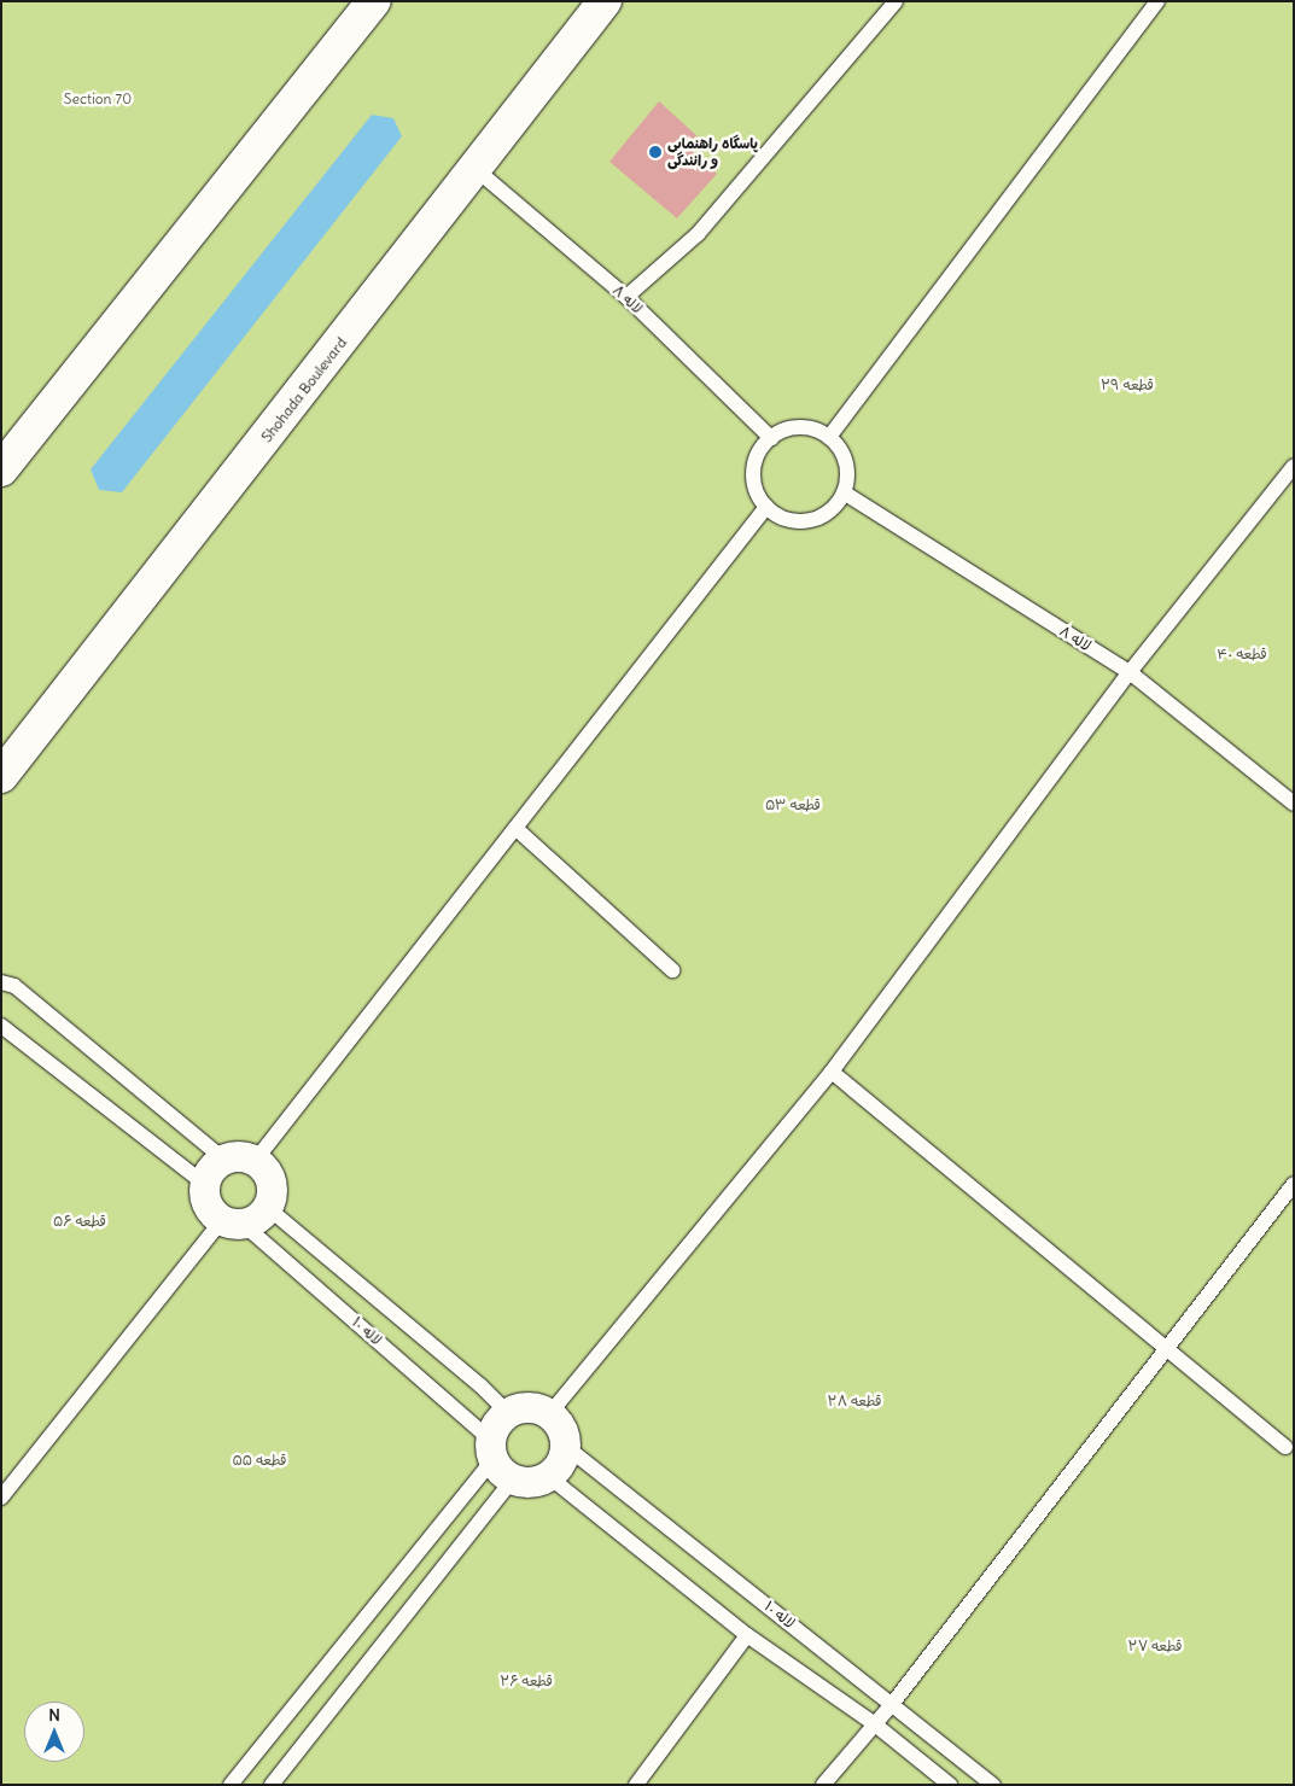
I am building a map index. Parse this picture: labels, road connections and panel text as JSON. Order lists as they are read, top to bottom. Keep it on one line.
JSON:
{"streets":{"street":["Shohada Boulevard"],"lane":["لاله ۸","لاله ۱۰"]},"crossings":[["لاله ۸","Shohada Boulevard"]],"parks":["Section 70","قطعه ۲۹","قطعه ۴۰","قطعه ۵۳","قطعه ۵۶","قطعه ۲۸","قطعه ۵۵","قطعه ۲۷","قطعه ۲۶"],"places":["پاسگاه راهنمایی و رانندگی"],"north":"top"}
